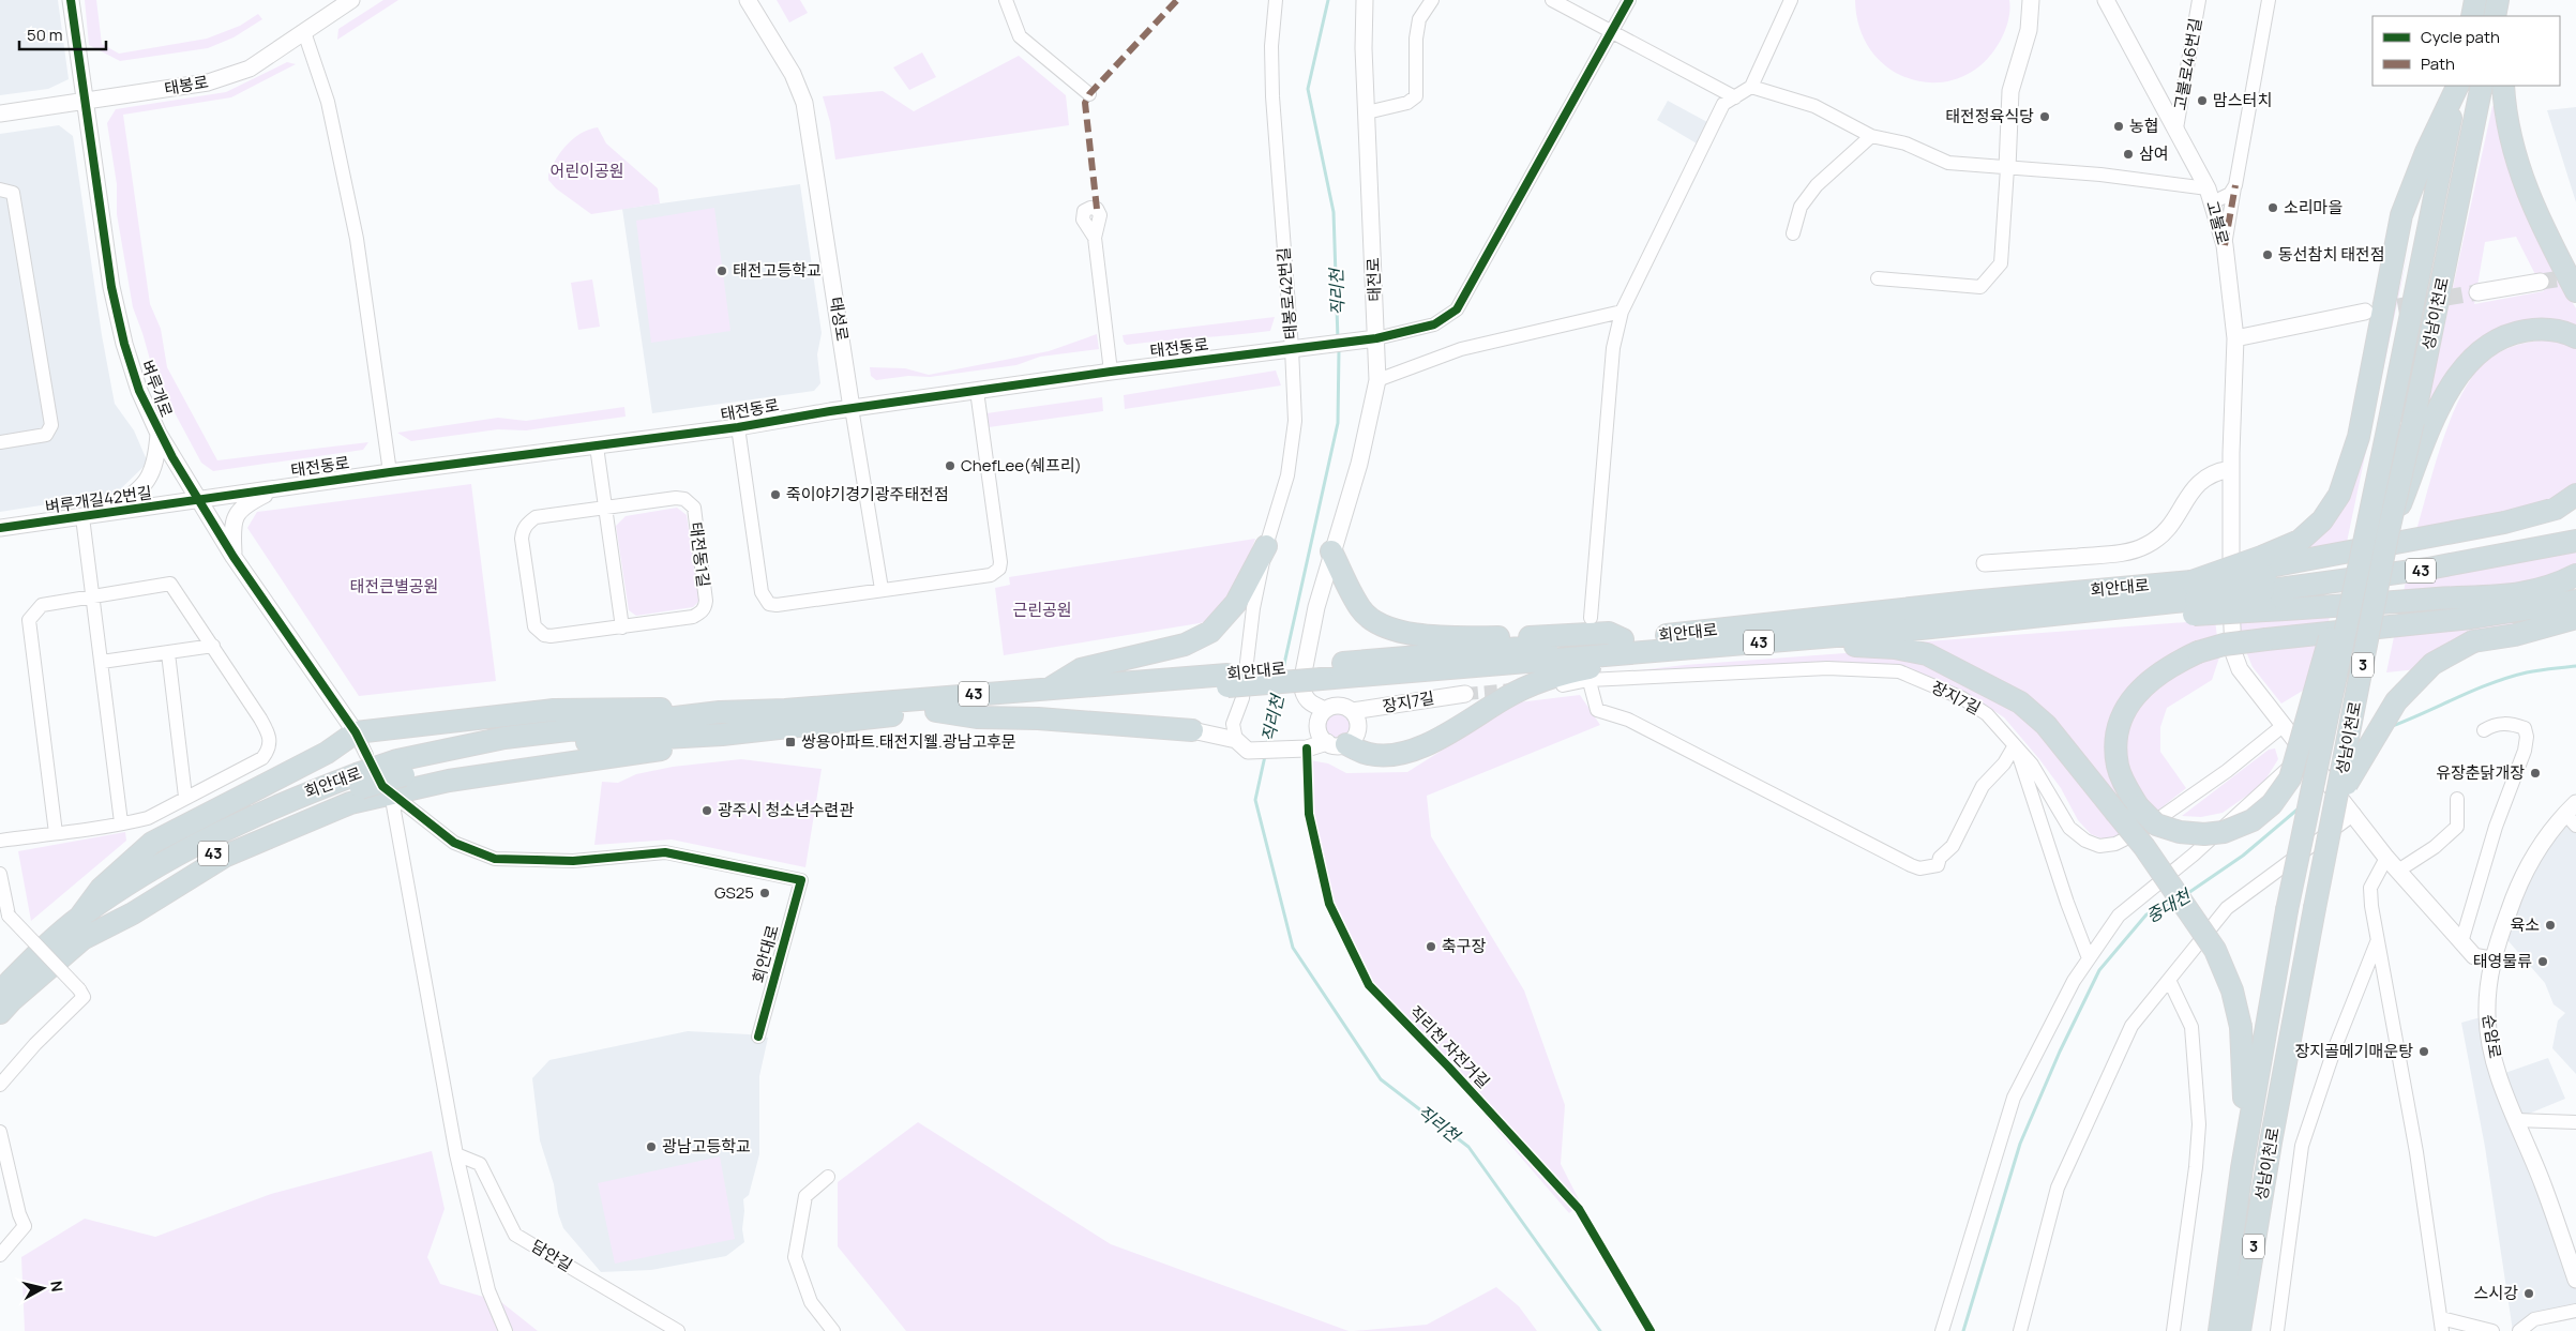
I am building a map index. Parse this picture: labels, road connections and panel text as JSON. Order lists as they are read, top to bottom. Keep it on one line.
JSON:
{"streets":{"highway":["성남이천로","43","회안대로","3"],"street":["고불로46번길","태봉로","고불로","태전로","태봉로42번길","태성로","태전동로","벼루개로","벼루개길42번길","태전동1길","장지7길","순암로","담안길"],"cycle path":["직리천 자전거길"]},"crossings":[["고불로46번길","고불로"],["태봉로","벼루개로"],["고불로","장지7길"],["태전로","태전동로"],["태전로","장지7길"],["태봉로42번길","태전동로"],["태성로","태전동로"],["태전동로","벼루개로"],["태전동로","벼루개길42번길"],["벼루개로","벼루개길42번길"],["43","회안대로"]],"water":["직리천","중대천"],"parks":["어린이공원","태전큰별공원","근린공원"],"places":{"other":["맘스터치","태전정육식당","농협","삼여","소리마을","동선참치 태전점","태전고등학교","ChefLee(쉐프리)","죽이야기경기광주태전점","유장춘닭개장","광주시 청소년수련관","GS25","육소","축구장","태영물류","장지골메기매운탕","광남고등학교","스시강"],"transit":["쌍용아파트.태전지웰.광남고후문"]},"legend":["Cycle path","Path"],"scale_bar":"50 m","north":"right"}
